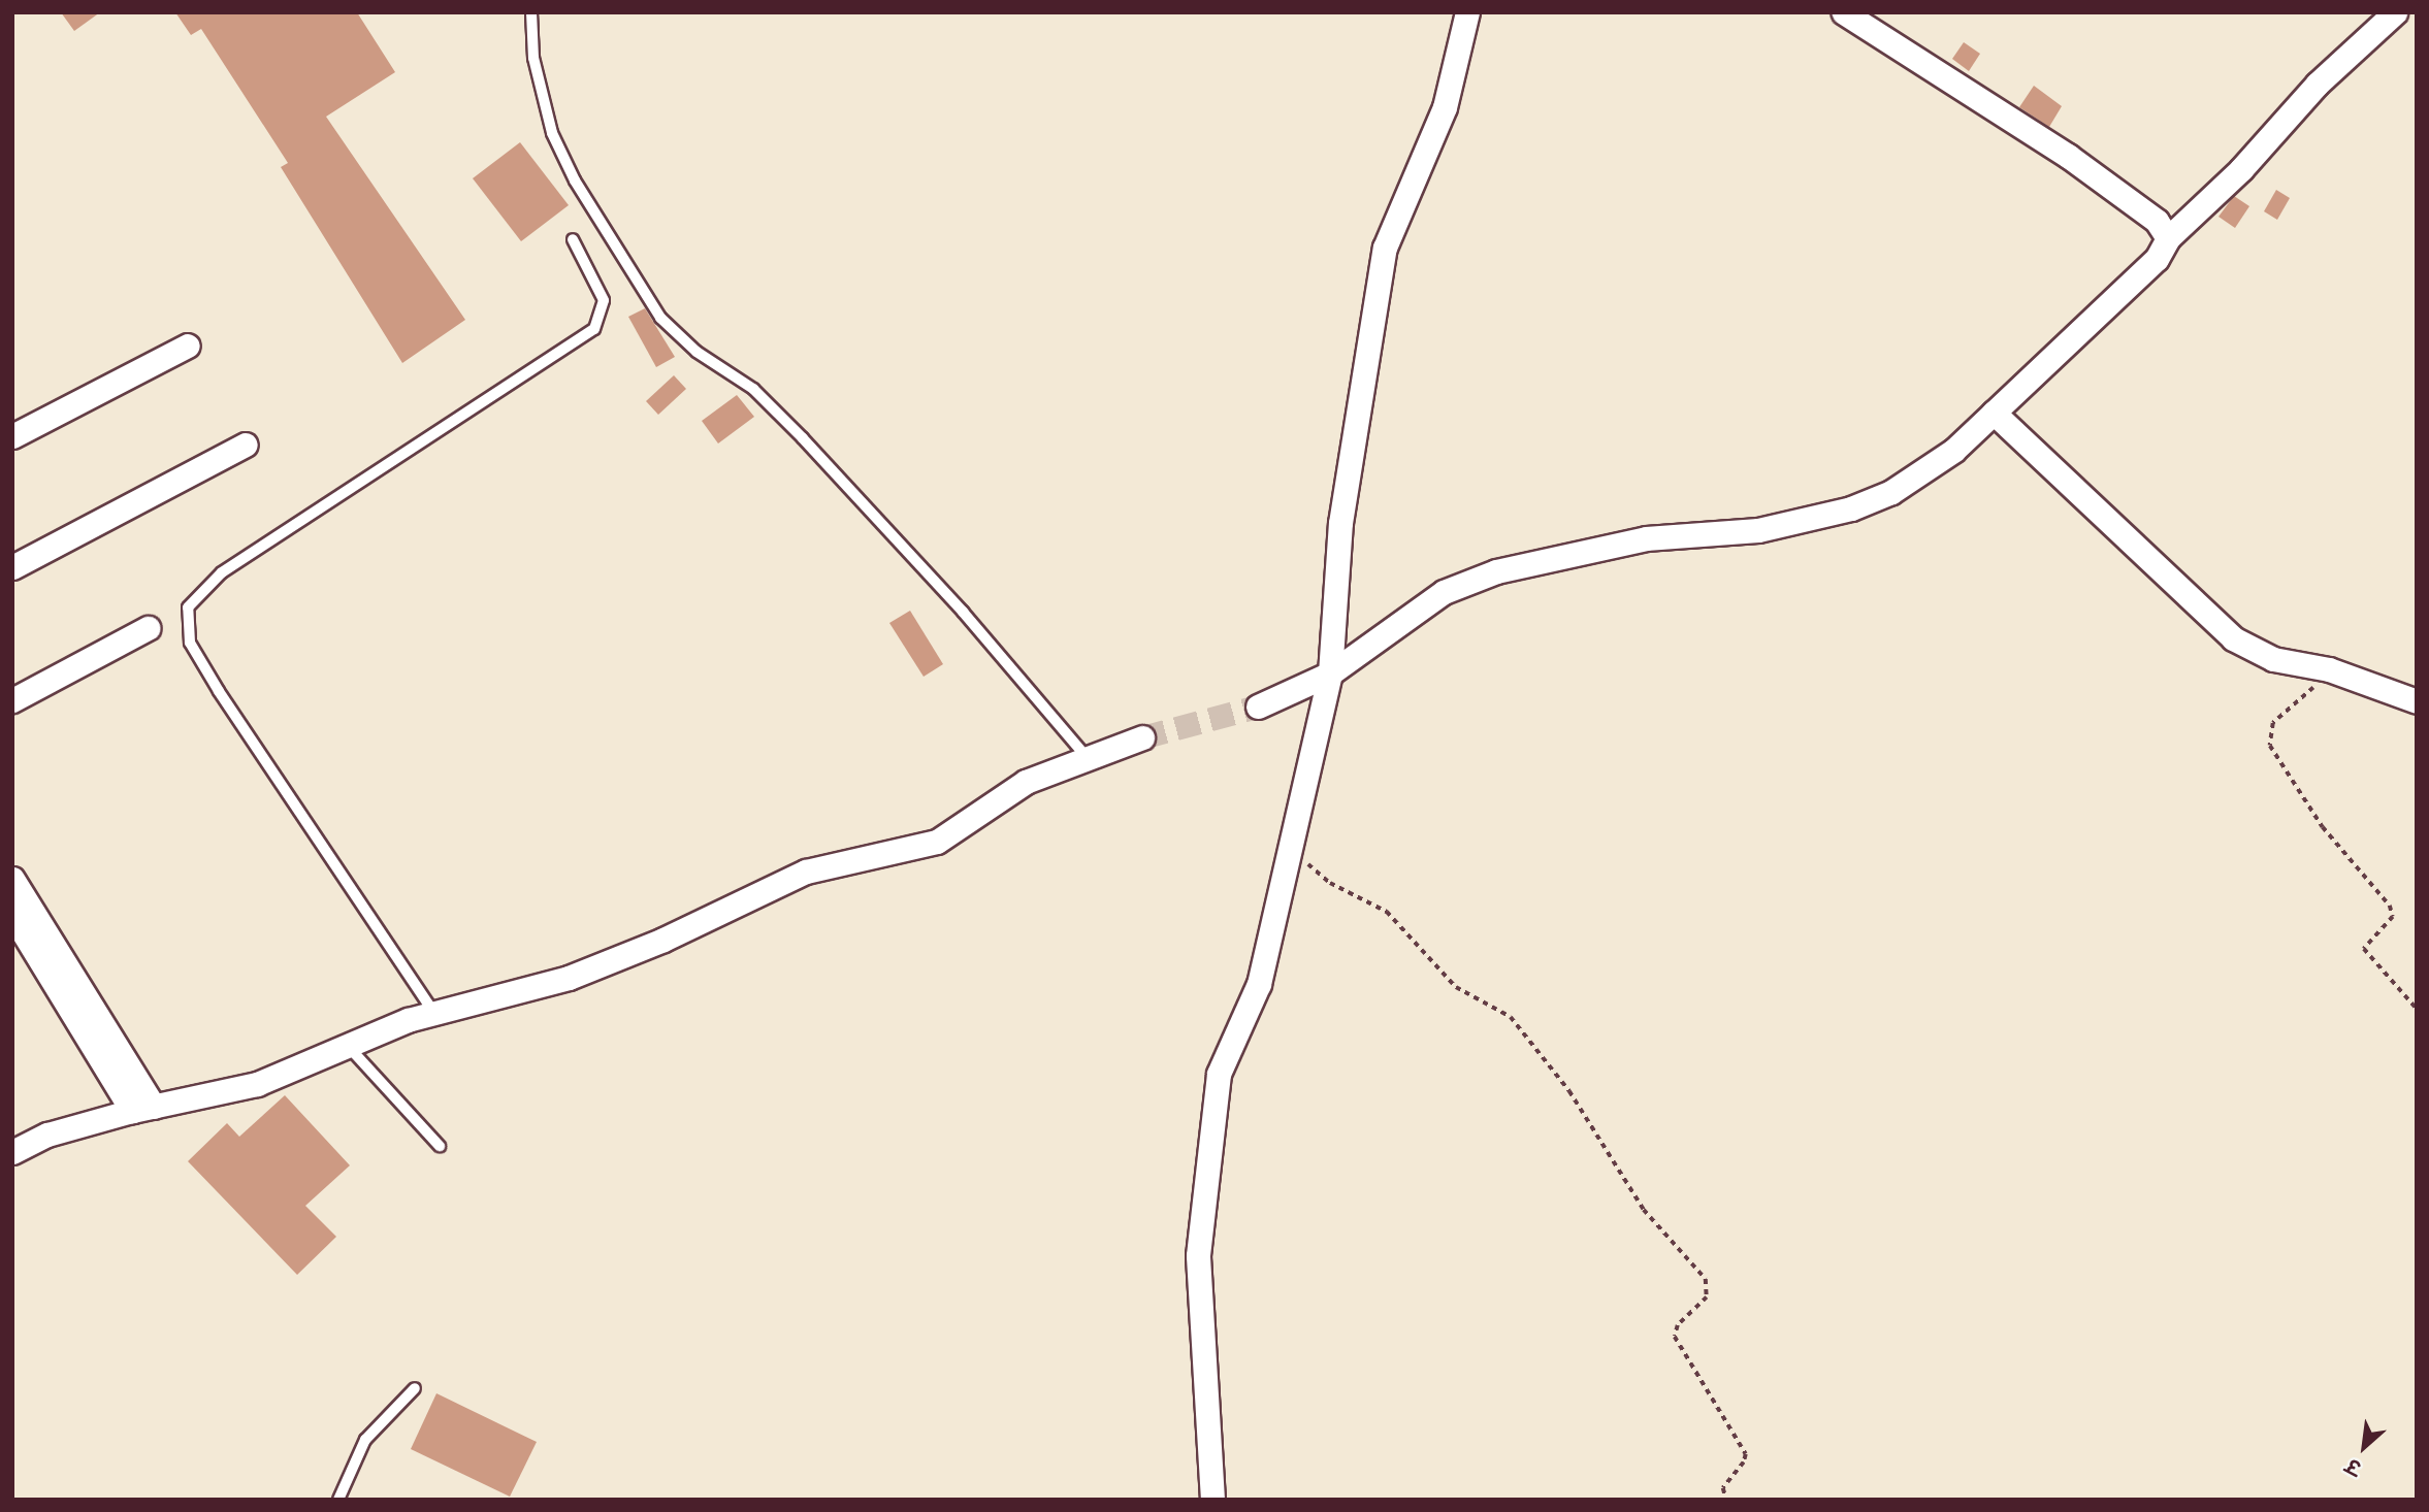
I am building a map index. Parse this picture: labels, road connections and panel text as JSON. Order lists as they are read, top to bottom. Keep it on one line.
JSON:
{"north":"bottom left"}
